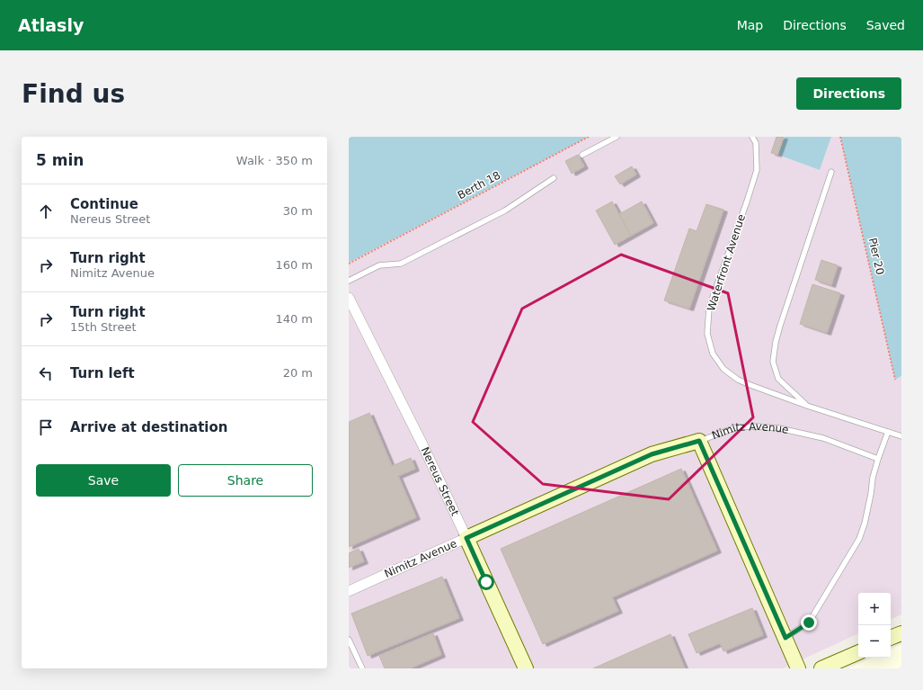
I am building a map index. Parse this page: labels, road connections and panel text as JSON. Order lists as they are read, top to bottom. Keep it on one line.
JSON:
{"streets":{"street":["Nimitz Avenue","Nereus Street"],"lane":["Waterfront Avenue"],"path":["Berth 18","Pier 20"]},"crossings":[["Nimitz Avenue","Nereus Street"]],"page":{"header":"Atlasly","nav":["Map","Directions","Saved"],"buttons":["Directions",["Save","Share"]],"title":"Find us","heading":["5 min","Walk · 350 m"],"list":[["Continue","Nereus Street","30 m"],["Turn right","Nimitz Avenue","160 m"],["Turn right","15th Street","140 m"],["Turn left","20 m"],"Arrive at destination"],"map_buttons":["+","−"]}}
